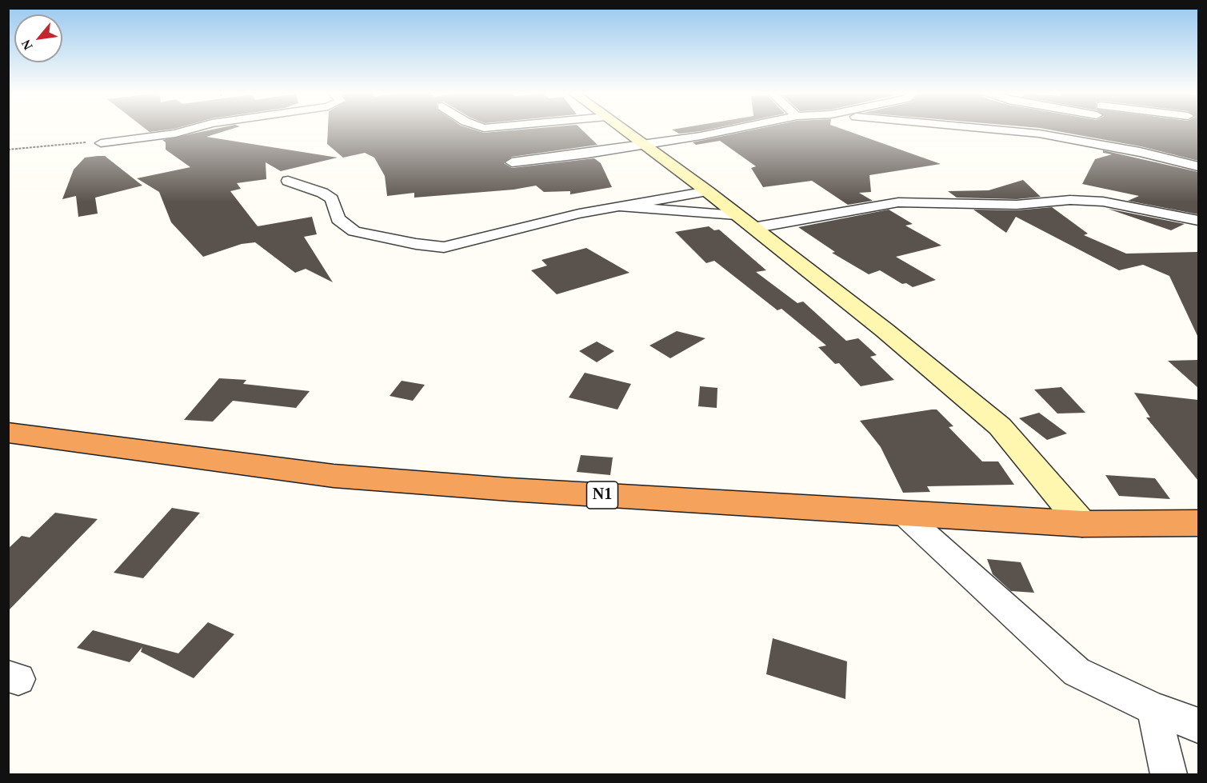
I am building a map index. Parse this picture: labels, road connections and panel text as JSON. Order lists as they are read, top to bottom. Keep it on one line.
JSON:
{"streets":{"highway":["N1"]},"north":"bottom left"}
